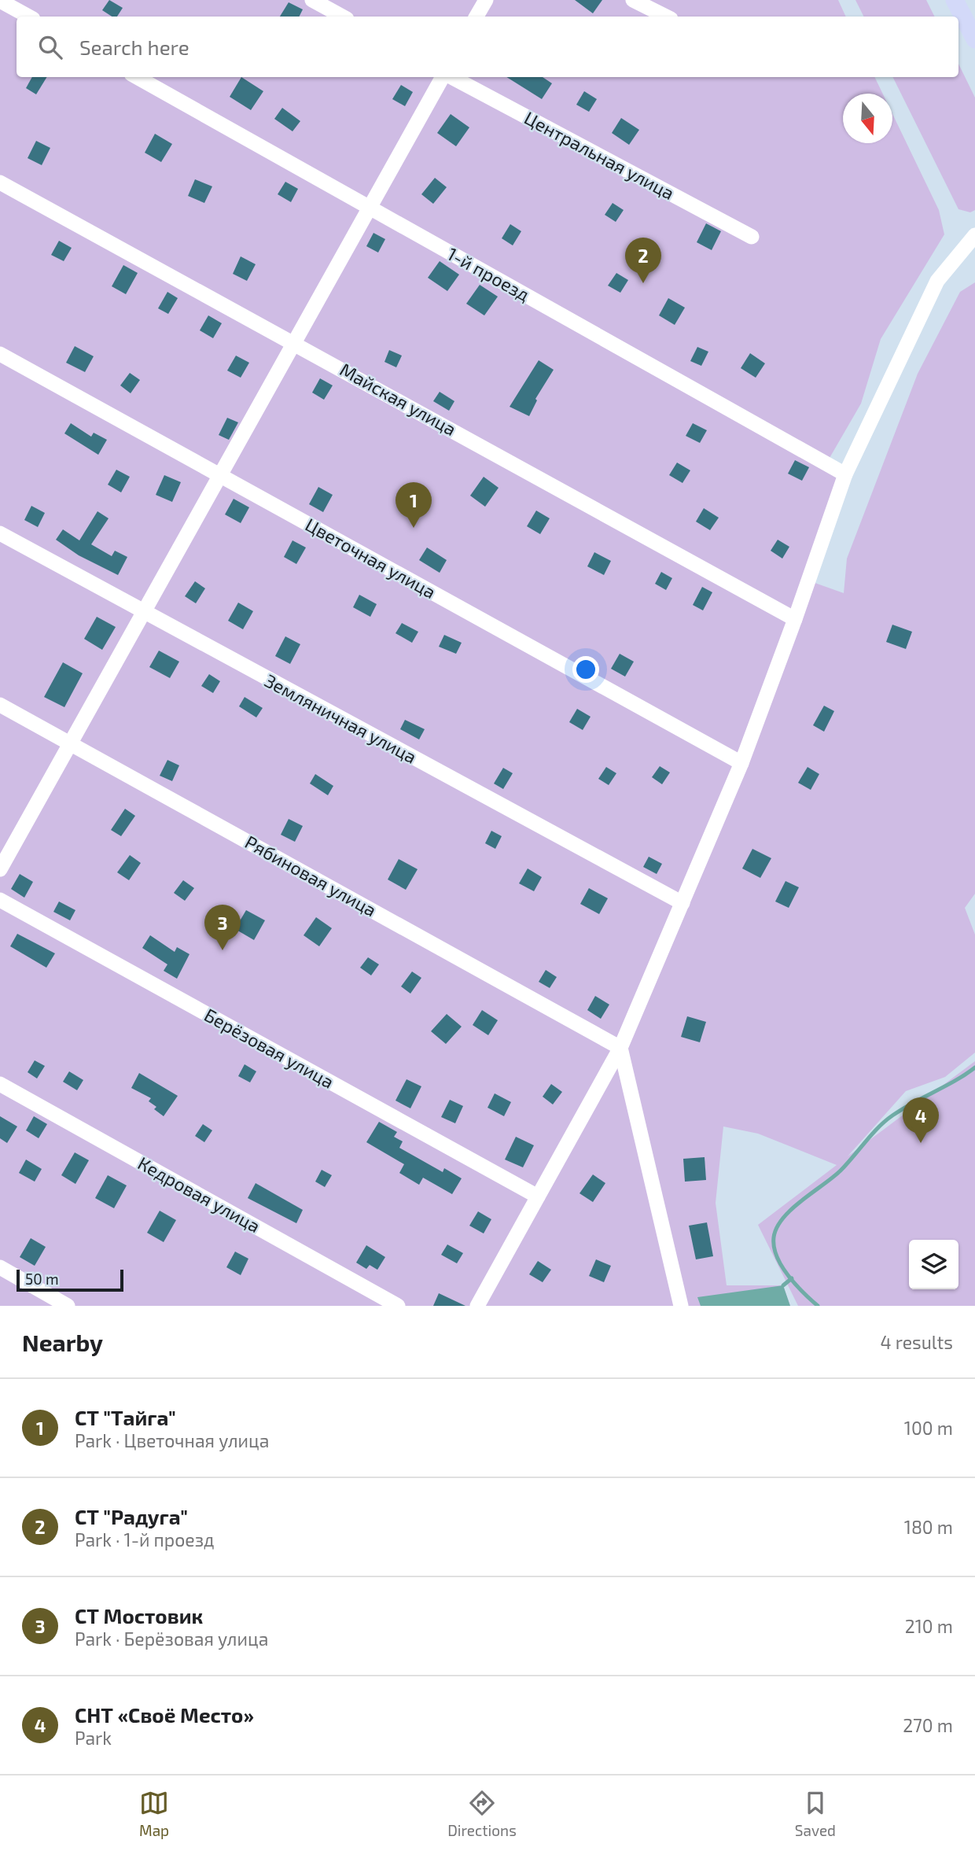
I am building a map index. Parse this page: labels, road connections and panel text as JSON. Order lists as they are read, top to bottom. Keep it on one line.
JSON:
{"streets":{"street":["Центральная улица","1-й проезд","Майская улица","Цветочная улица","Земляничная улица","Рябиновая улица","Берёзовая улица","Кедровая улица"]},"scale_bar":"50 m","north":"bottom","page":{"search":"Search here","pins":["2","1","3","4"],"scale":"50 m","heading":["Nearby","4 results"],"list":[{"mark":"1","name":"СТ \"Тайга\"","note":"Park · Цветочная улица","value":"100 m"},{"mark":"2","name":"СТ \"Радуга\"","note":"Park · 1-й проезд","value":"180 m"},{"mark":"3","name":"СТ Мостовик","note":"Park · Берёзовая улица","value":"210 m"},{"mark":"4","name":"СНТ «Своё Место»","note":"Park","value":"270 m"}],"nav":["Map","Directions","Saved"]}}
